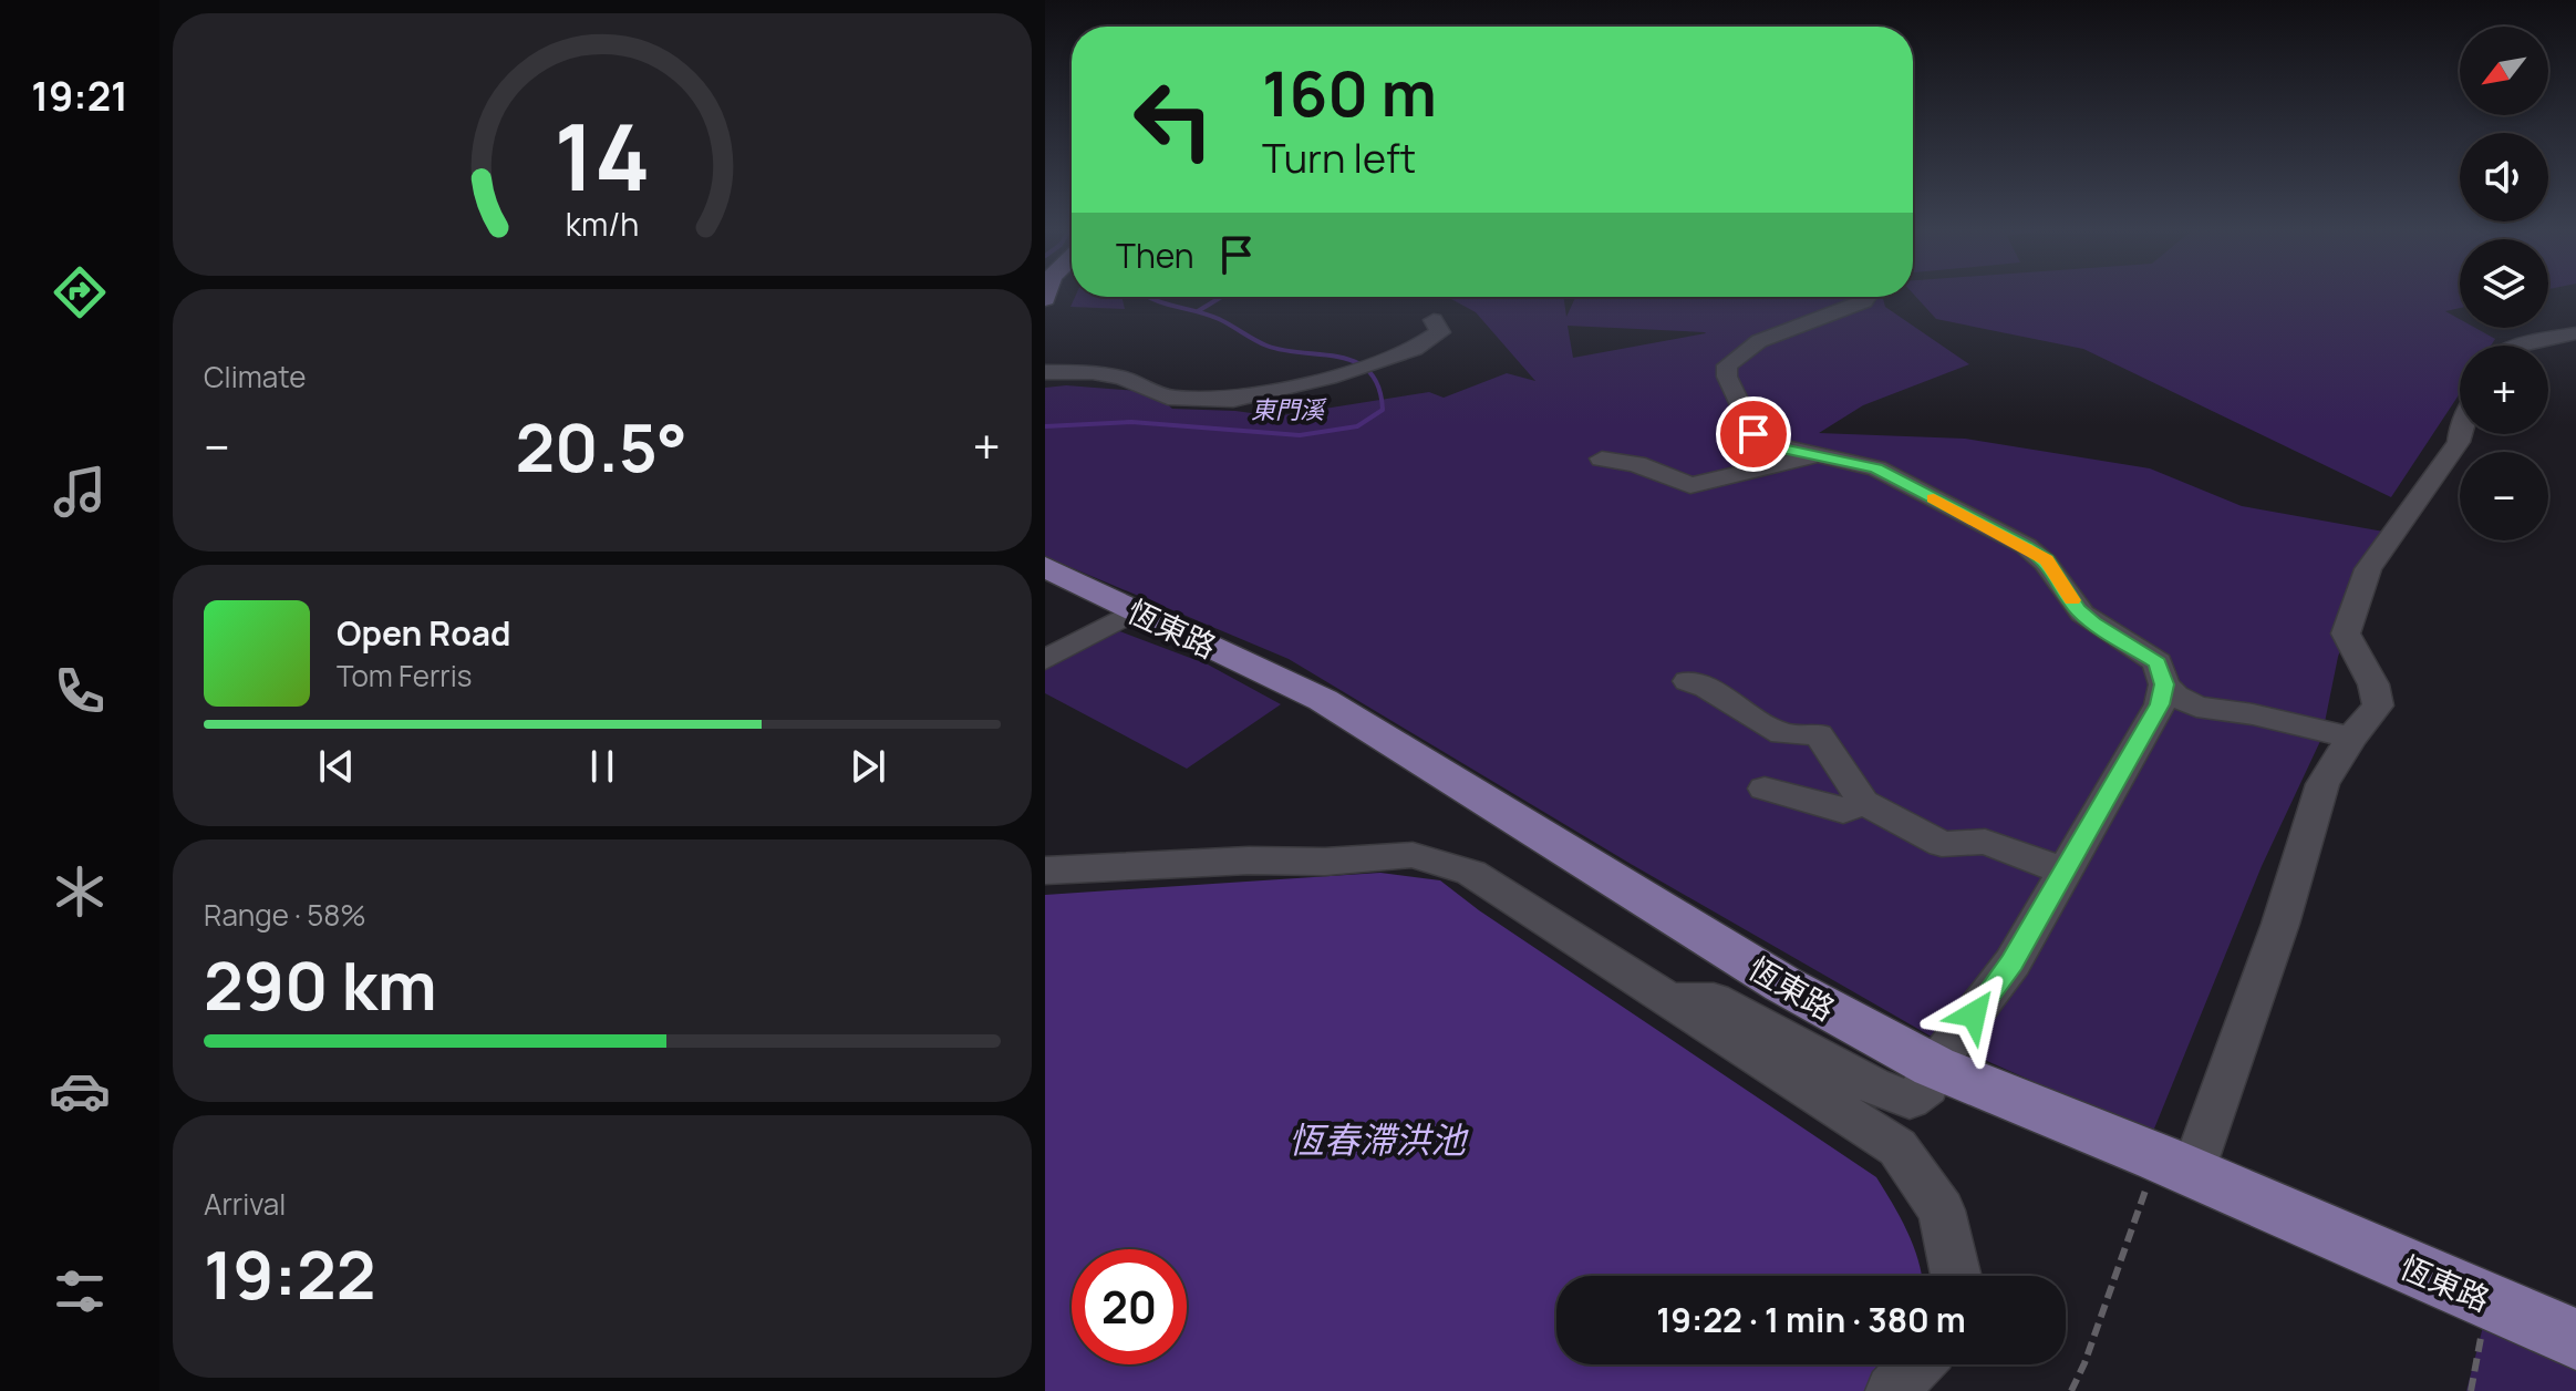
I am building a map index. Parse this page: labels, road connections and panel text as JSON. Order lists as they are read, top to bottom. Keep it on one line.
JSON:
{"streets":{"main road":["恆東路"]},"water":["東門溪","恆春滯洪池"],"north":"bottom left","page":{"tabs":"19:21","map_buttons":["+","−"],"turn":["160 m","Turn left"],"then":"Then","tile":["Climate",["Range · 58%","290 km"],["Arrival","19:22"]],"heat":["−","20.5°","+"],"song":["Open Road","Tom Ferris"],"limit":"20","trip":"19:22 · 1 min · 380 m","gauge":["14","km/h"]}}
